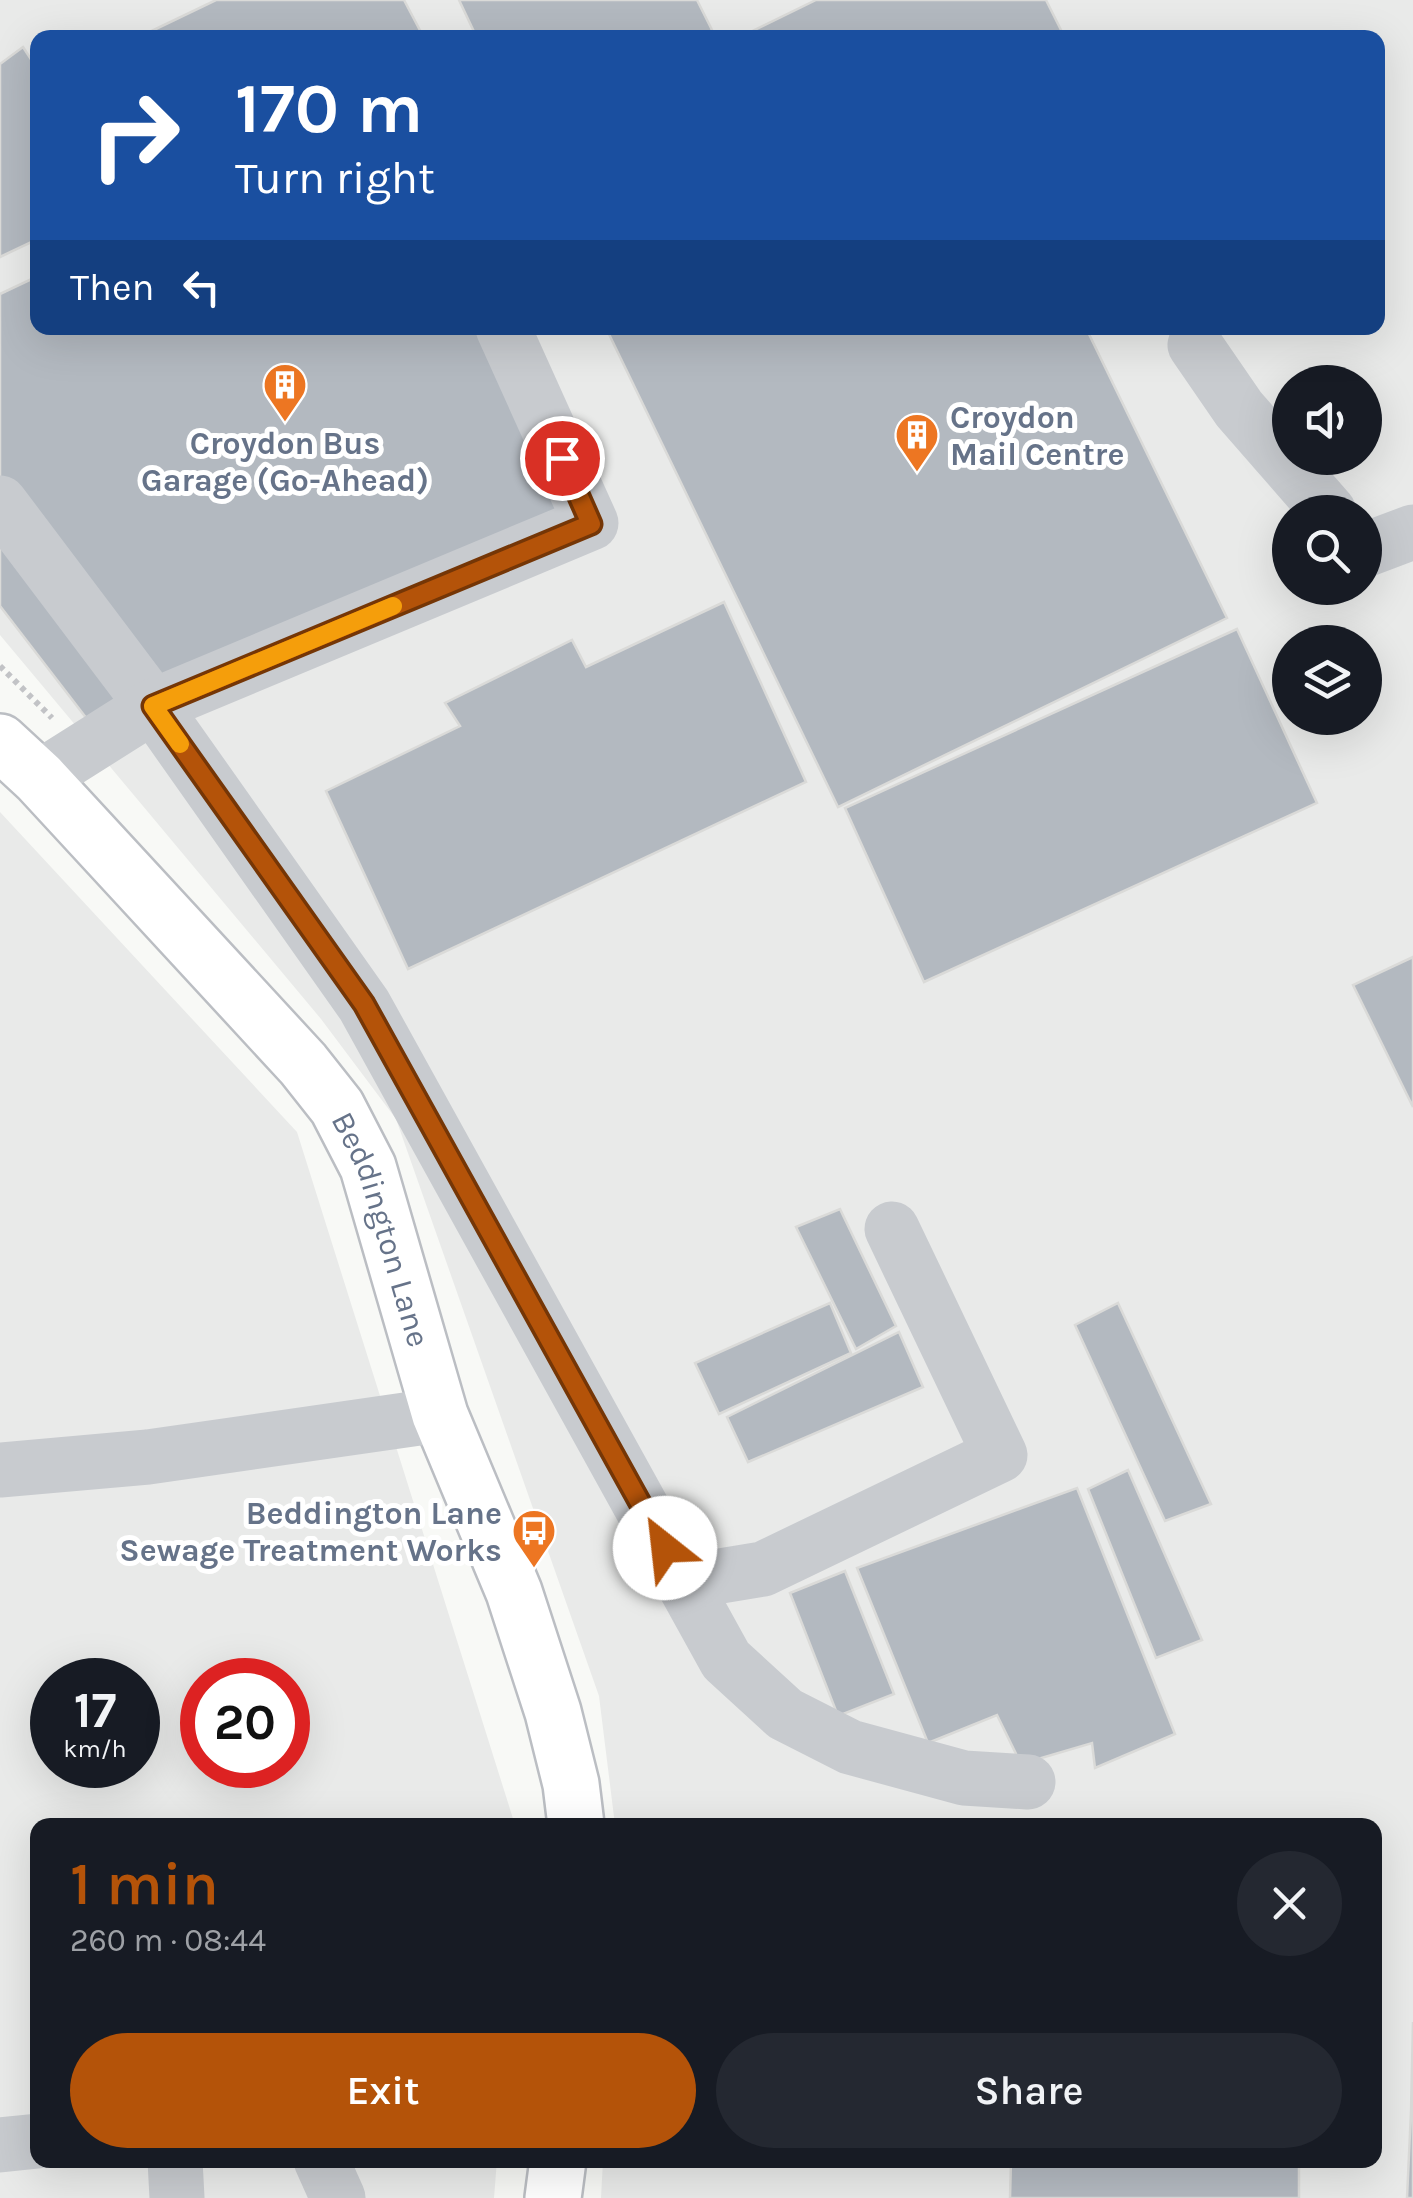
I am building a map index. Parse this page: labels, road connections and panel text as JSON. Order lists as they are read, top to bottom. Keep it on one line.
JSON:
{"streets":{"main road":["Beddington Lane"]},"places":{"building":["Croydon Bus Garage (Go-Ahead)","Croydon Mail Centre"],"bus stop":["Beddington Lane Sewage Treatment Works"]},"page":{"turn":["170 m","Turn right"],"then":"Then","speed":"17 km/h","limit":"20","heading":["1 min","260 m · 08:44"],"buttons":["Exit","Share"]}}
